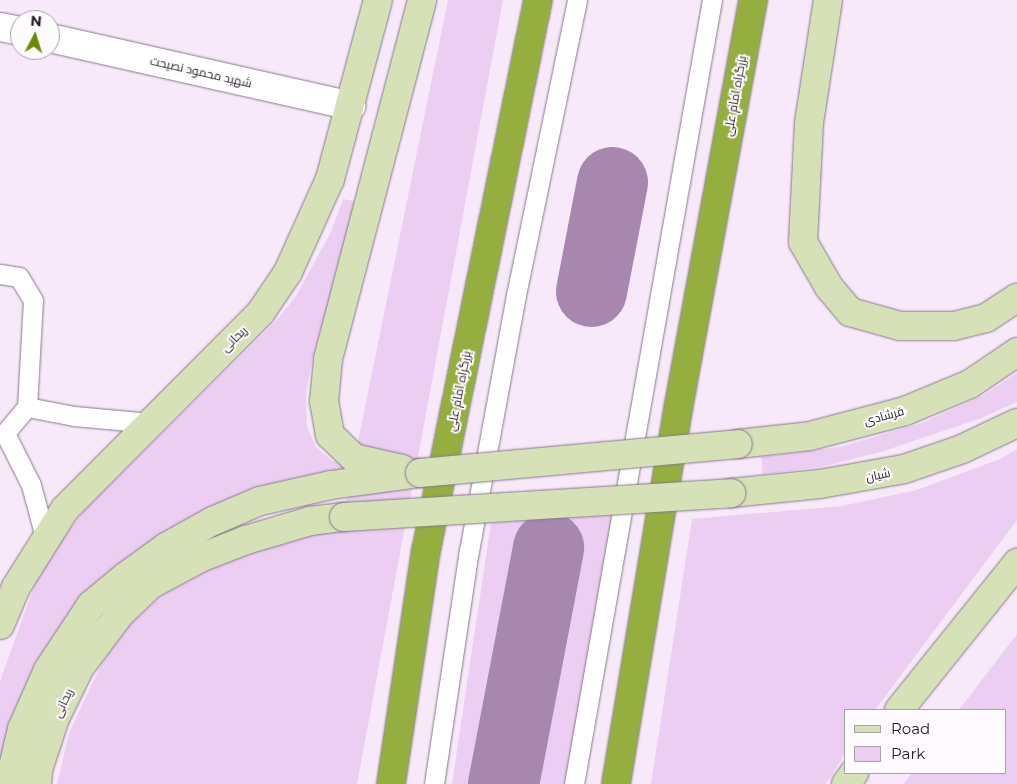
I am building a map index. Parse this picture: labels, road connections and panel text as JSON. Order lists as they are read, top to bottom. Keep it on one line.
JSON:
{"streets":{"highway":["بزرگراه امام علی"],"main road":["ریحانی","فرشادی","شیان"],"street":["شهید محمود نصیحت"]},"crossings":[["شهید محمود نصیحت","ریحانی"],["ریحانی","شیان"]],"legend":["Road","Park"],"north":"top"}
